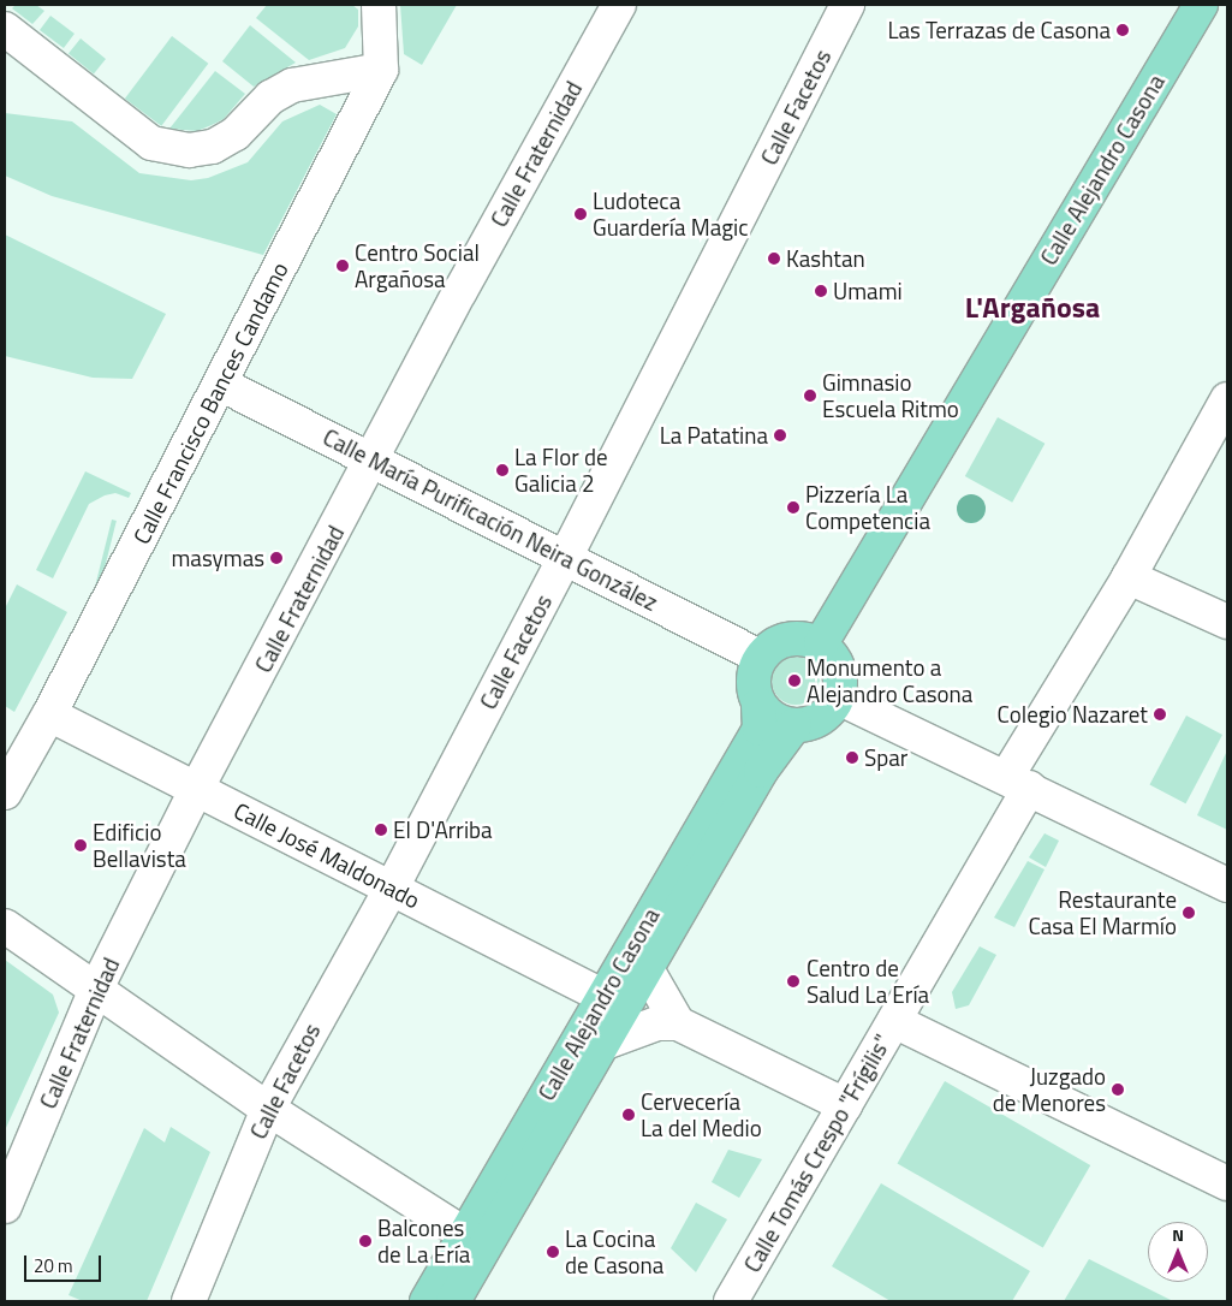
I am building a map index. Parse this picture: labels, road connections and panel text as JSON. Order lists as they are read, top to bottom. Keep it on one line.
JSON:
{"streets":{"main road":["Calle Alejandro Casona"],"street":["Calle Facetos","Calle Fraternidad","Calle Francisco Bances Candamo","Calle María Purificación Neira González","Calle José Maldonado","Calle Tomás Crespo \"Frígilis\""]},"crossings":[["Calle Facetos","Calle María Purificación Neira González"],["Calle Facetos","Calle José Maldonado"],["Calle Fraternidad","Calle María Purificación Neira González"],["Calle Fraternidad","Calle José Maldonado"],["Calle Alejandro Casona","Calle María Purificación Neira González"],["Calle Alejandro Casona","Calle José Maldonado"],["Calle Francisco Bances Candamo","Calle María Purificación Neira González"],["Calle Francisco Bances Candamo","Calle José Maldonado"]],"districts":["L'Argañosa"],"places":["Las Terrazas de Casona","Ludoteca Guardería Magic","Kashtan","Centro Social Argañosa","Umami","Gimnasio Escuela Ritmo","La Patatina","La Flor de Galicia 2","Pizzería La Competencia","masymas","Monumento a Alejandro Casona","Colegio Nazaret","Spar","El D'Arriba","Edificio Bellavista","Restaurante Casa El Marmío","Centro de Salud La Ería","Juzgado de Menores","Cervecería La del Medio","Balcones de La Ería","La Cocina de Casona"],"scale_bar":"20 m","north":"top"}
